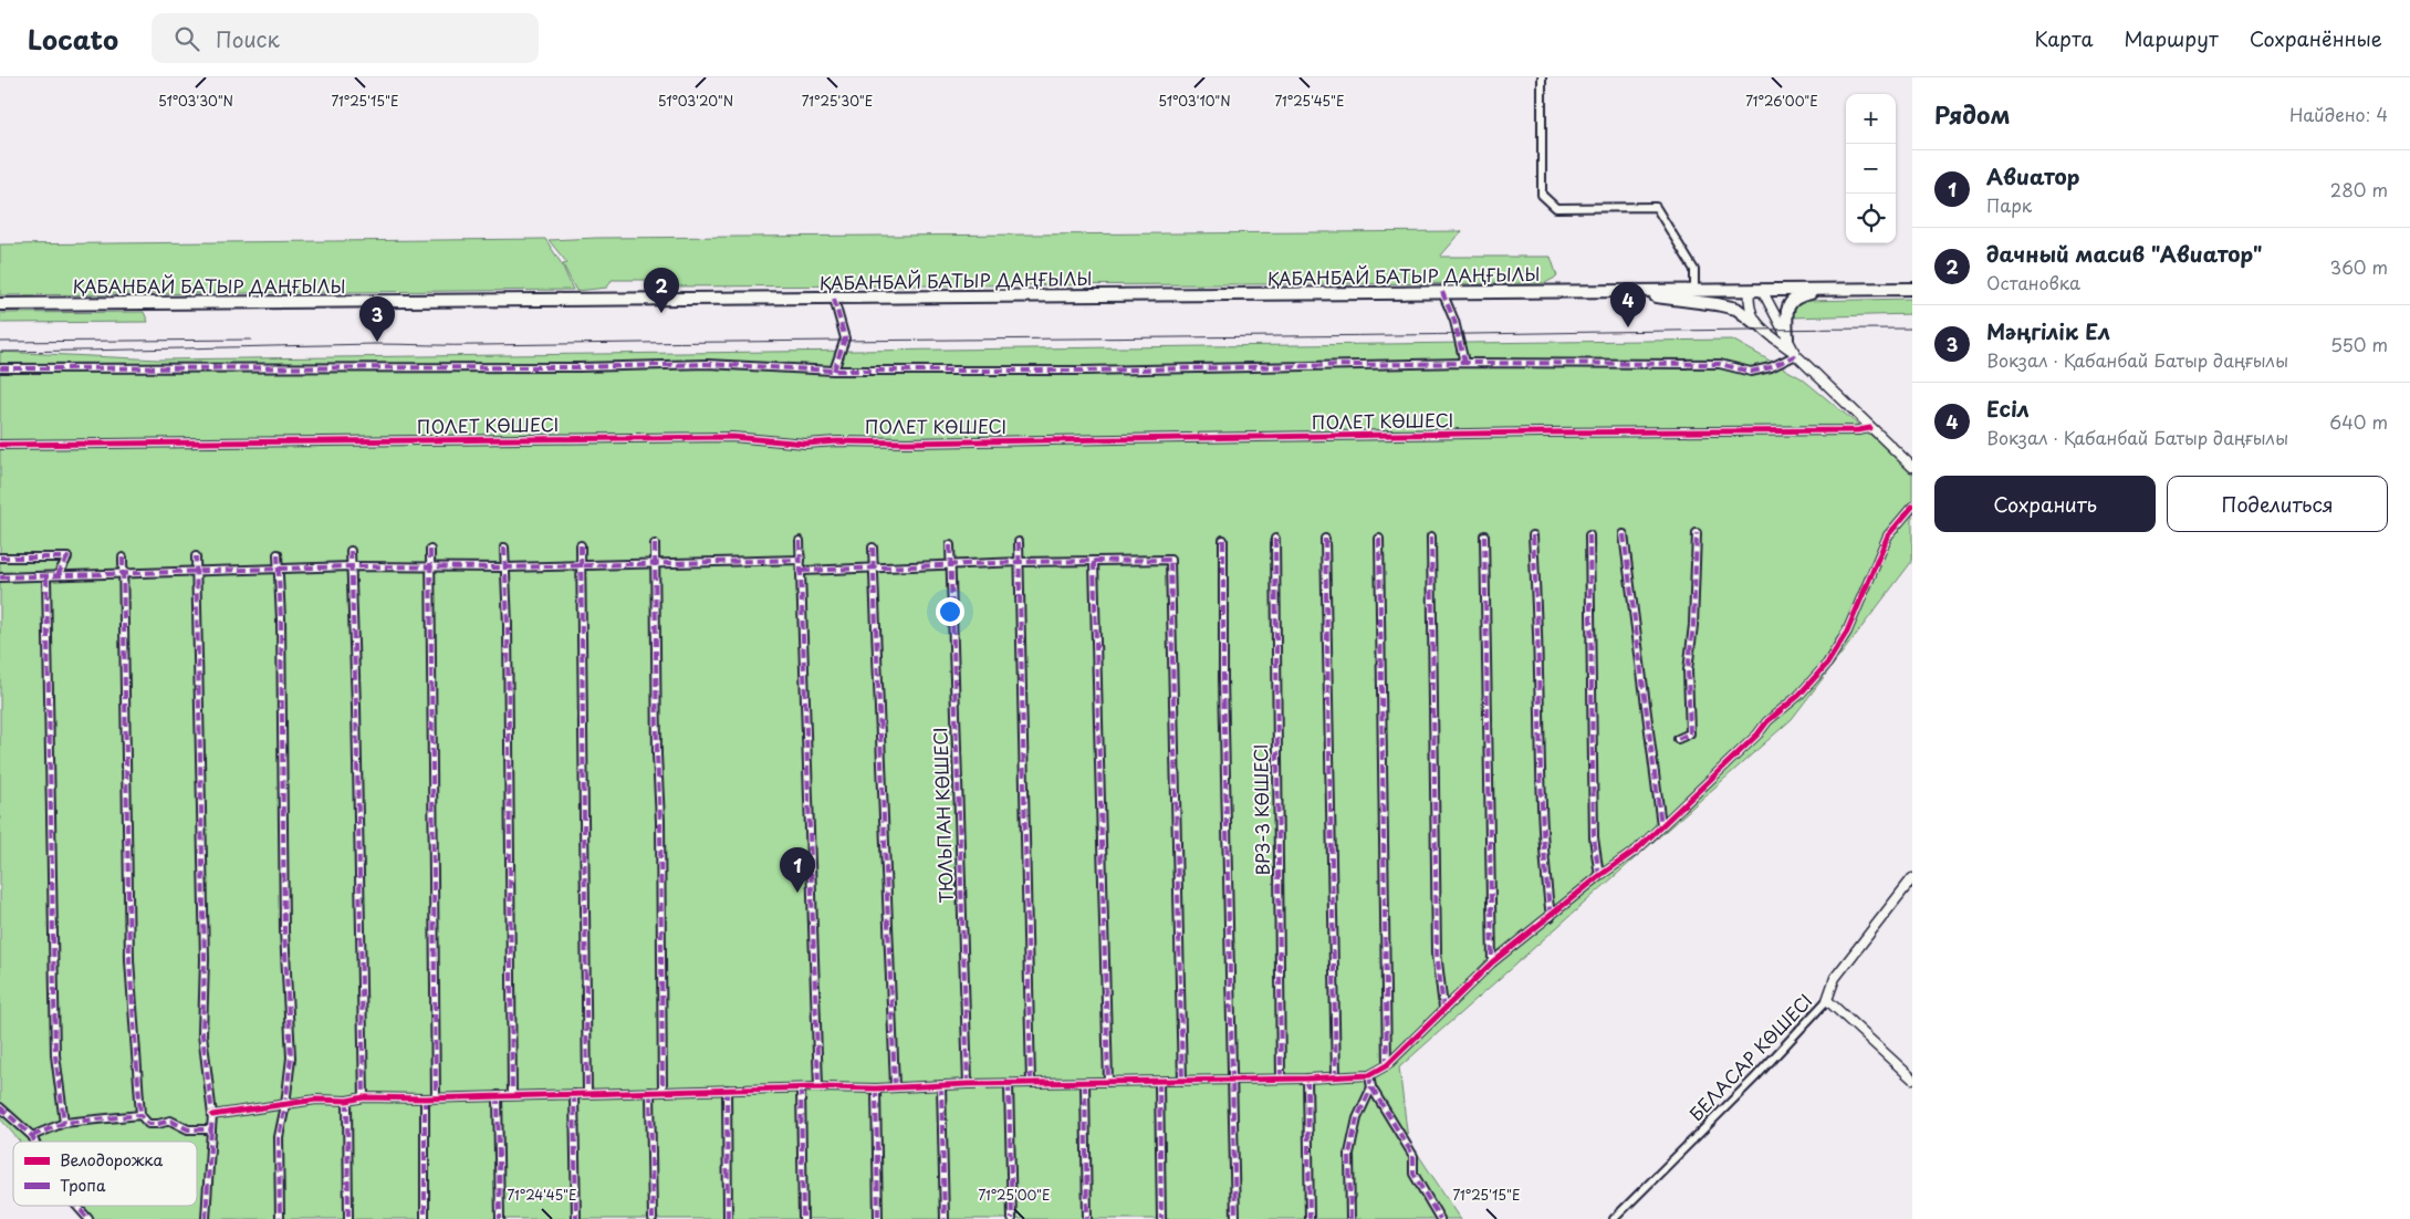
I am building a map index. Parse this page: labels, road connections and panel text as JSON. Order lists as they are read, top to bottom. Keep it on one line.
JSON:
{"streets":{"main road":["ҚАБАНБАЙ БАТЫР ДАҢҒЫЛЫ"],"street":["ПОЛЕТ КӨШЕСІ","ВРЗ-3 КӨШЕСІ","ТЮЛЬПАН КӨШЕСІ","БЕЛАСАР КӨШЕСІ"]},"legend":["Велодорожка","Тропа"],"page":{"header":"Locato","search":"Поиск","nav":["Карта","Маршрут","Сохранённые"],"heading":["Рядом","Найдено: 4"],"map_buttons":["+","−"],"list":[{"mark":"1","name":"Авиатор","note":"Парк","value":"280 m"},{"mark":"2","name":"дачный масив \"Авиатор\"","note":"Остановка","value":"360 m"},{"mark":"3","name":"Мәңгілік Ел","note":"Вокзал · Қабанбай Батыр даңғылы","value":"550 m"},{"mark":"4","name":"Есіл","note":"Вокзал · Қабанбай Батыр даңғылы","value":"640 m"}],"pins":["2","4","3","1"],"buttons":["Сохранить","Поделиться"]},"coordinates":["71°25'30\"E","71°26'00\"E","71°25'15\"E","51°03'20\"N","51°03'10\"N","71°25'45\"E","51°03'30\"N","71°24'45\"E","71°25'00\"E"]}
